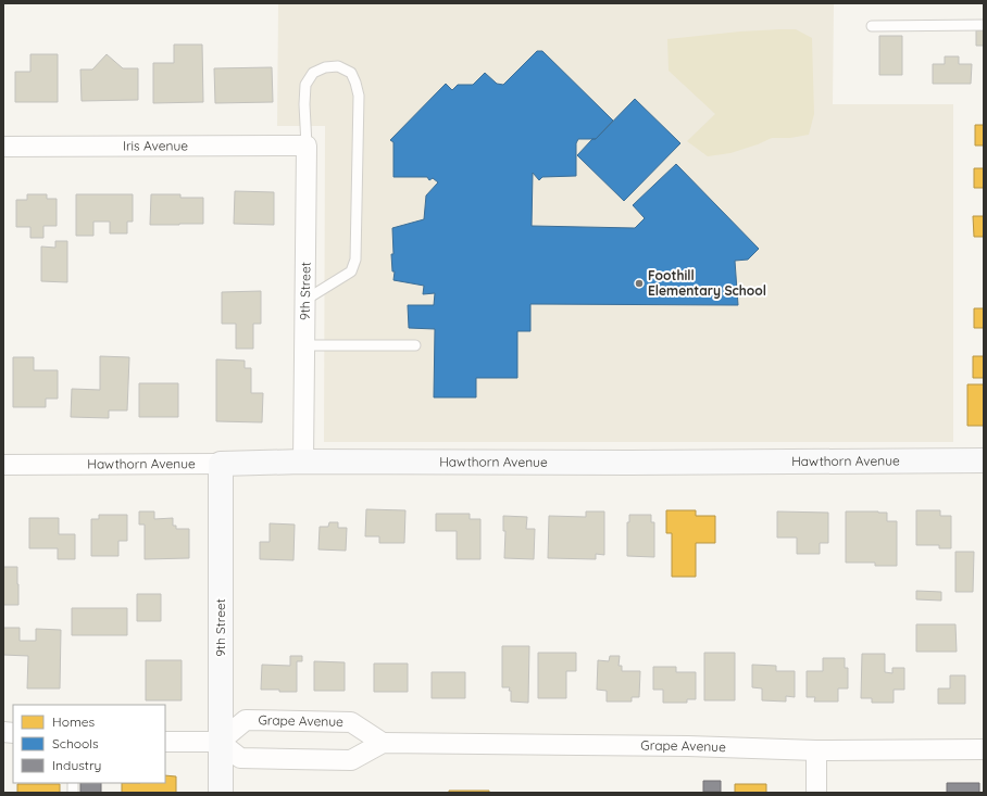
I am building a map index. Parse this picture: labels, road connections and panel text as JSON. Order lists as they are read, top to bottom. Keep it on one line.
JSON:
{"streets":{"street":["Iris Avenue","9th Street","Hawthorn Avenue","Grape Avenue"]},"crossings":[["Iris Avenue","9th Street"],["9th Street","Hawthorn Avenue"],["9th Street","Grape Avenue"]],"places":["Foothill Elementary School"],"legend":["Homes","Schools","Industry"]}
